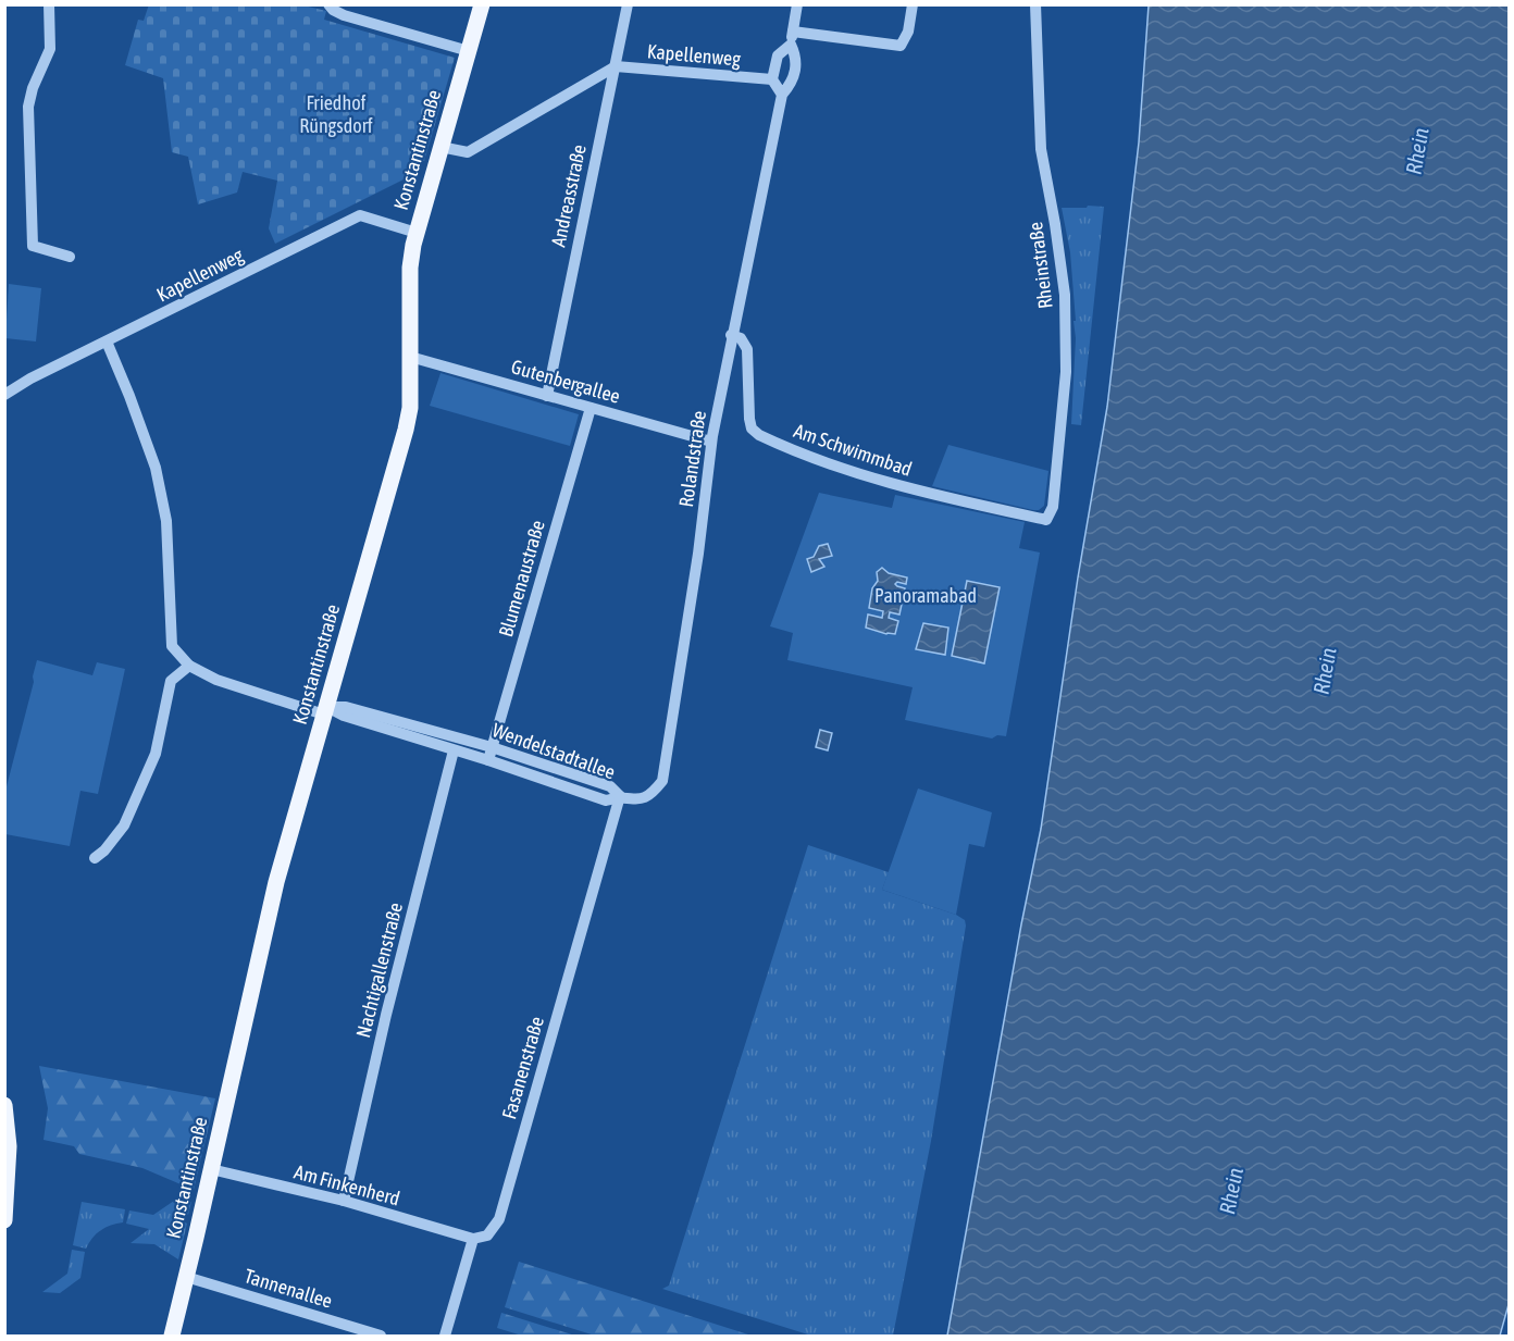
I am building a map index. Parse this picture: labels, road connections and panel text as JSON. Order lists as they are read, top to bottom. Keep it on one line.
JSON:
{"streets":{"main road":["Konstantinstraße"],"street":["Kapellenweg","Andreasstraße","Rheinstraße","Gutenbergallee","Am Schwimmbad","Rolandstraße","Blumenaustraße","Wendelstadtallee","Nachtigallenstraße","Fasanenstraße","Am Finkenherd","Tannenallee"]},"crossings":[["Kapellenweg","Konstantinstraße"],["Kapellenweg","Andreasstraße"],["Kapellenweg","Rolandstraße"],["Konstantinstraße","Gutenbergallee"],["Konstantinstraße","Wendelstadtallee"],["Konstantinstraße","Am Finkenherd"],["Konstantinstraße","Tannenallee"],["Andreasstraße","Gutenbergallee"],["Rheinstraße","Am Schwimmbad"],["Gutenbergallee","Rolandstraße"],["Gutenbergallee","Blumenaustraße"],["Am Schwimmbad","Rolandstraße"],["Rolandstraße","Wendelstadtallee"],["Rolandstraße","Fasanenstraße"],["Blumenaustraße","Wendelstadtallee"],["Wendelstadtallee","Nachtigallenstraße"],["Wendelstadtallee","Fasanenstraße"],["Nachtigallenstraße","Am Finkenherd"],["Fasanenstraße","Am Finkenherd"]],"water":["Rhein"],"parks":["Friedhof Rüngsdorf","Panoramabad"]}
